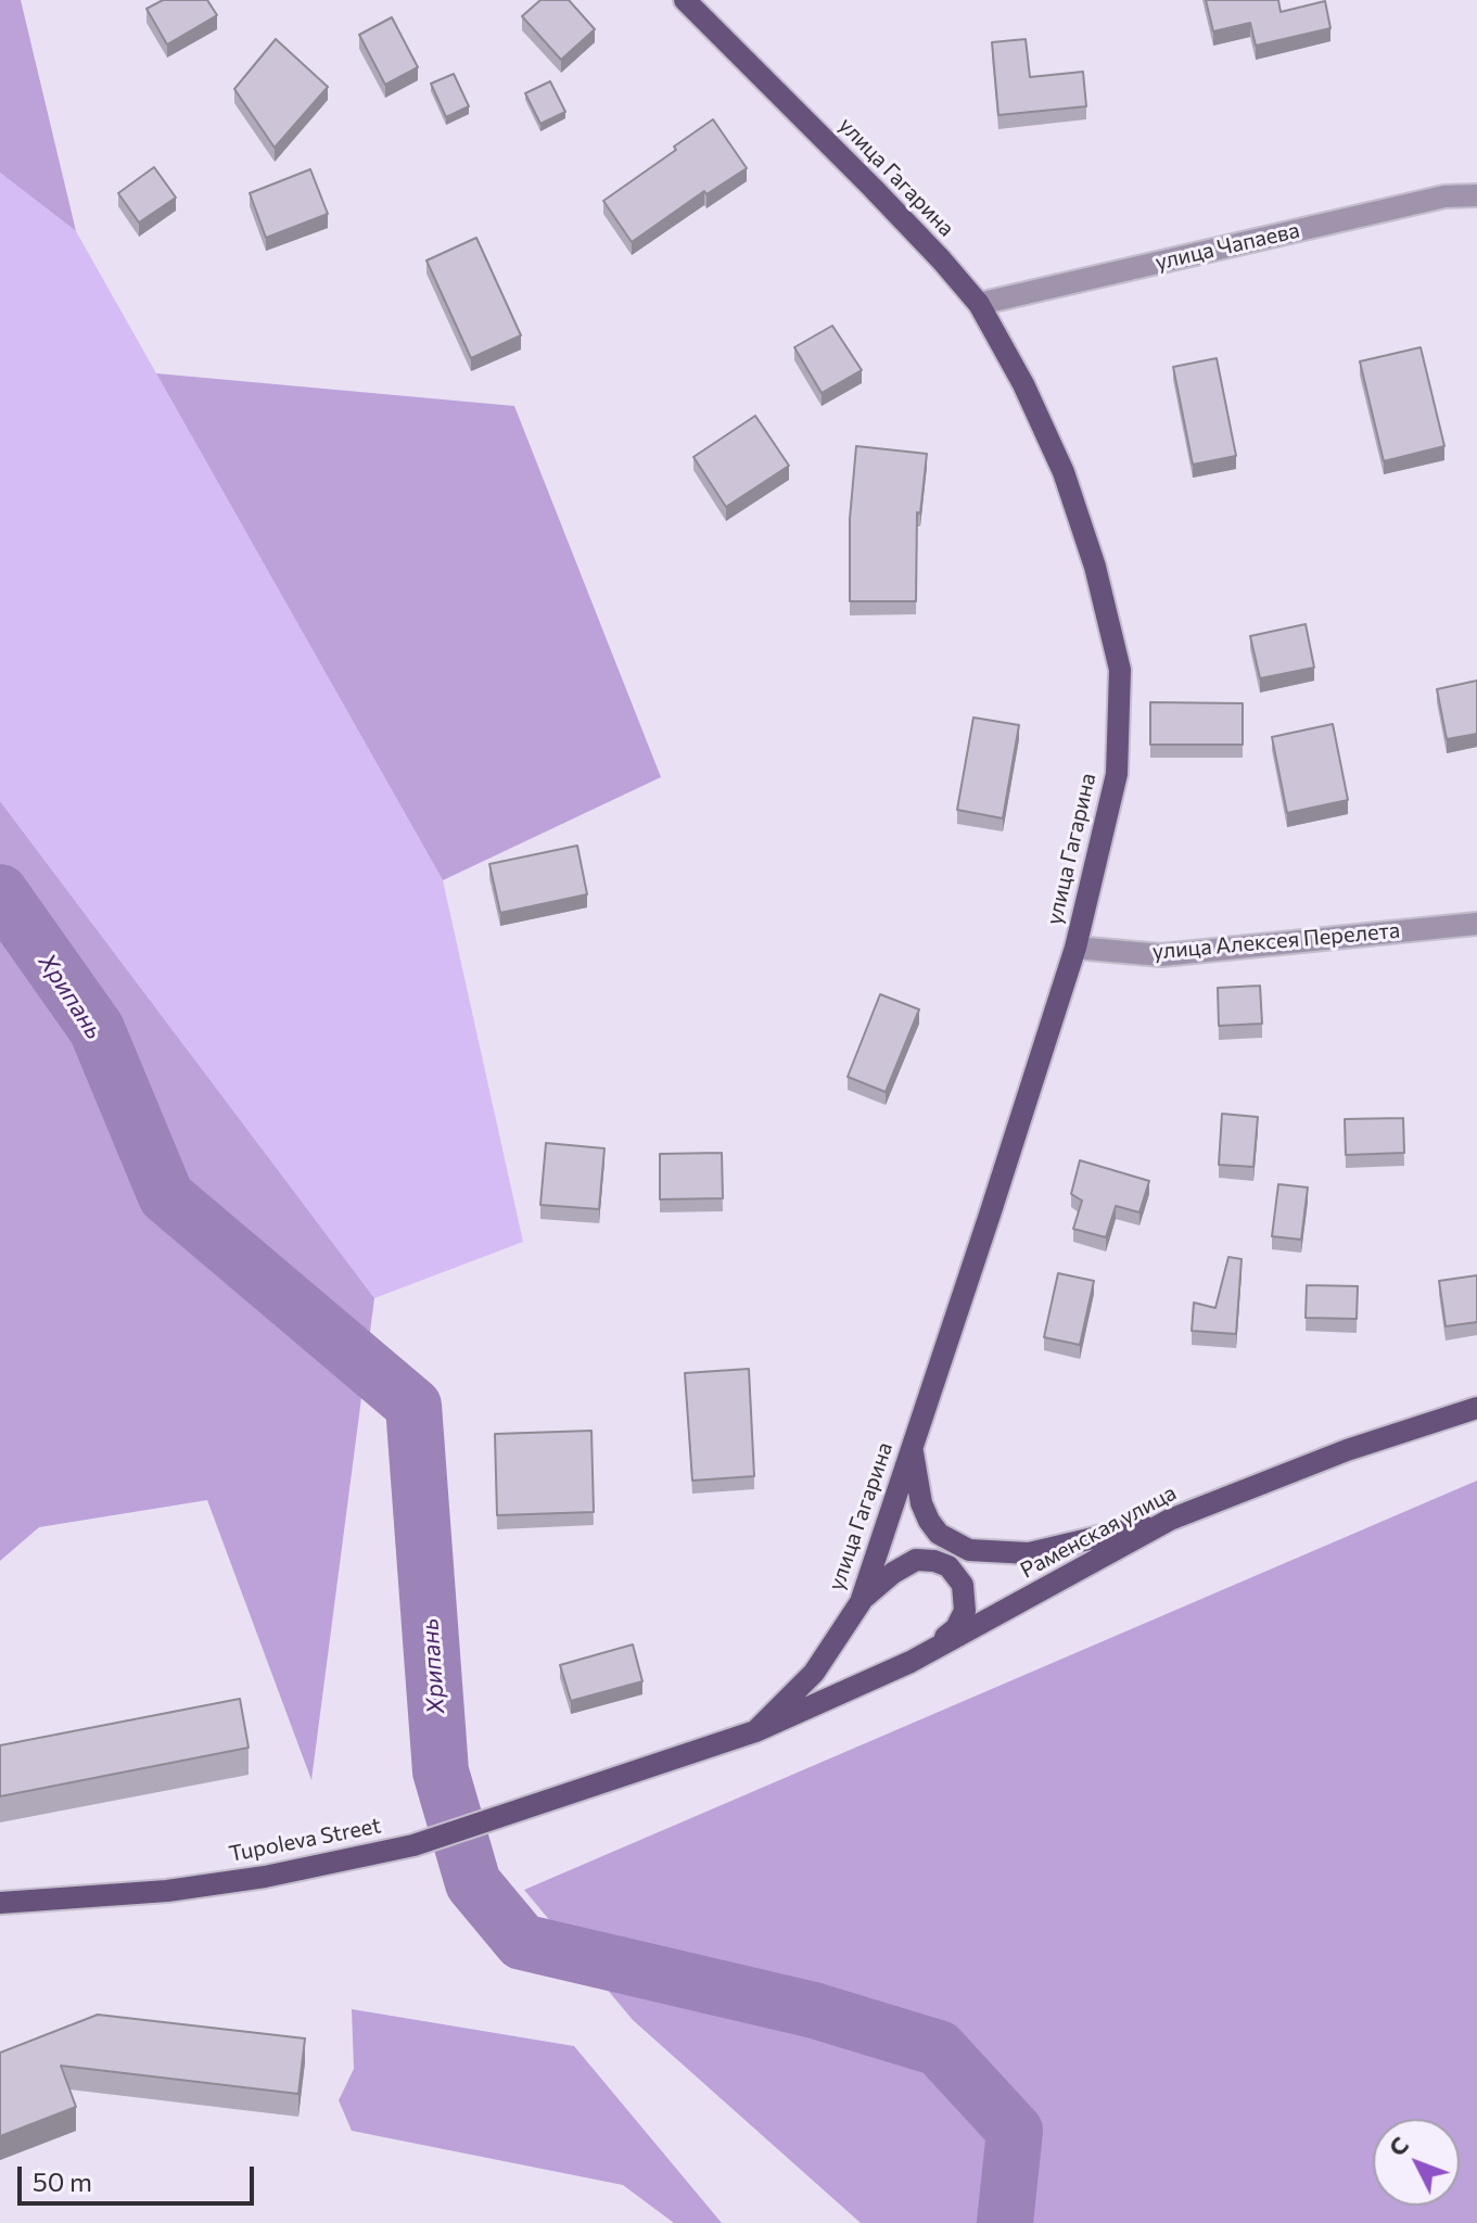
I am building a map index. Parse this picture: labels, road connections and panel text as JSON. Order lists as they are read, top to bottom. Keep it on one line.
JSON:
{"streets":{"main road":["улица Гагарина","Раменская улица","Tupoleva Street"],"street":["улица Чапаева","улица Алексея Перелета"]},"crossings":[["улица Гагарина","улица Чапаева"],["улица Гагарина","улица Алексея Перелета"],["улица Гагарина","Раменская улица"],["Раменская улица","Tupoleva Street"]],"water":["Хрипань"],"scale_bar":"50 m","north":"top left"}
